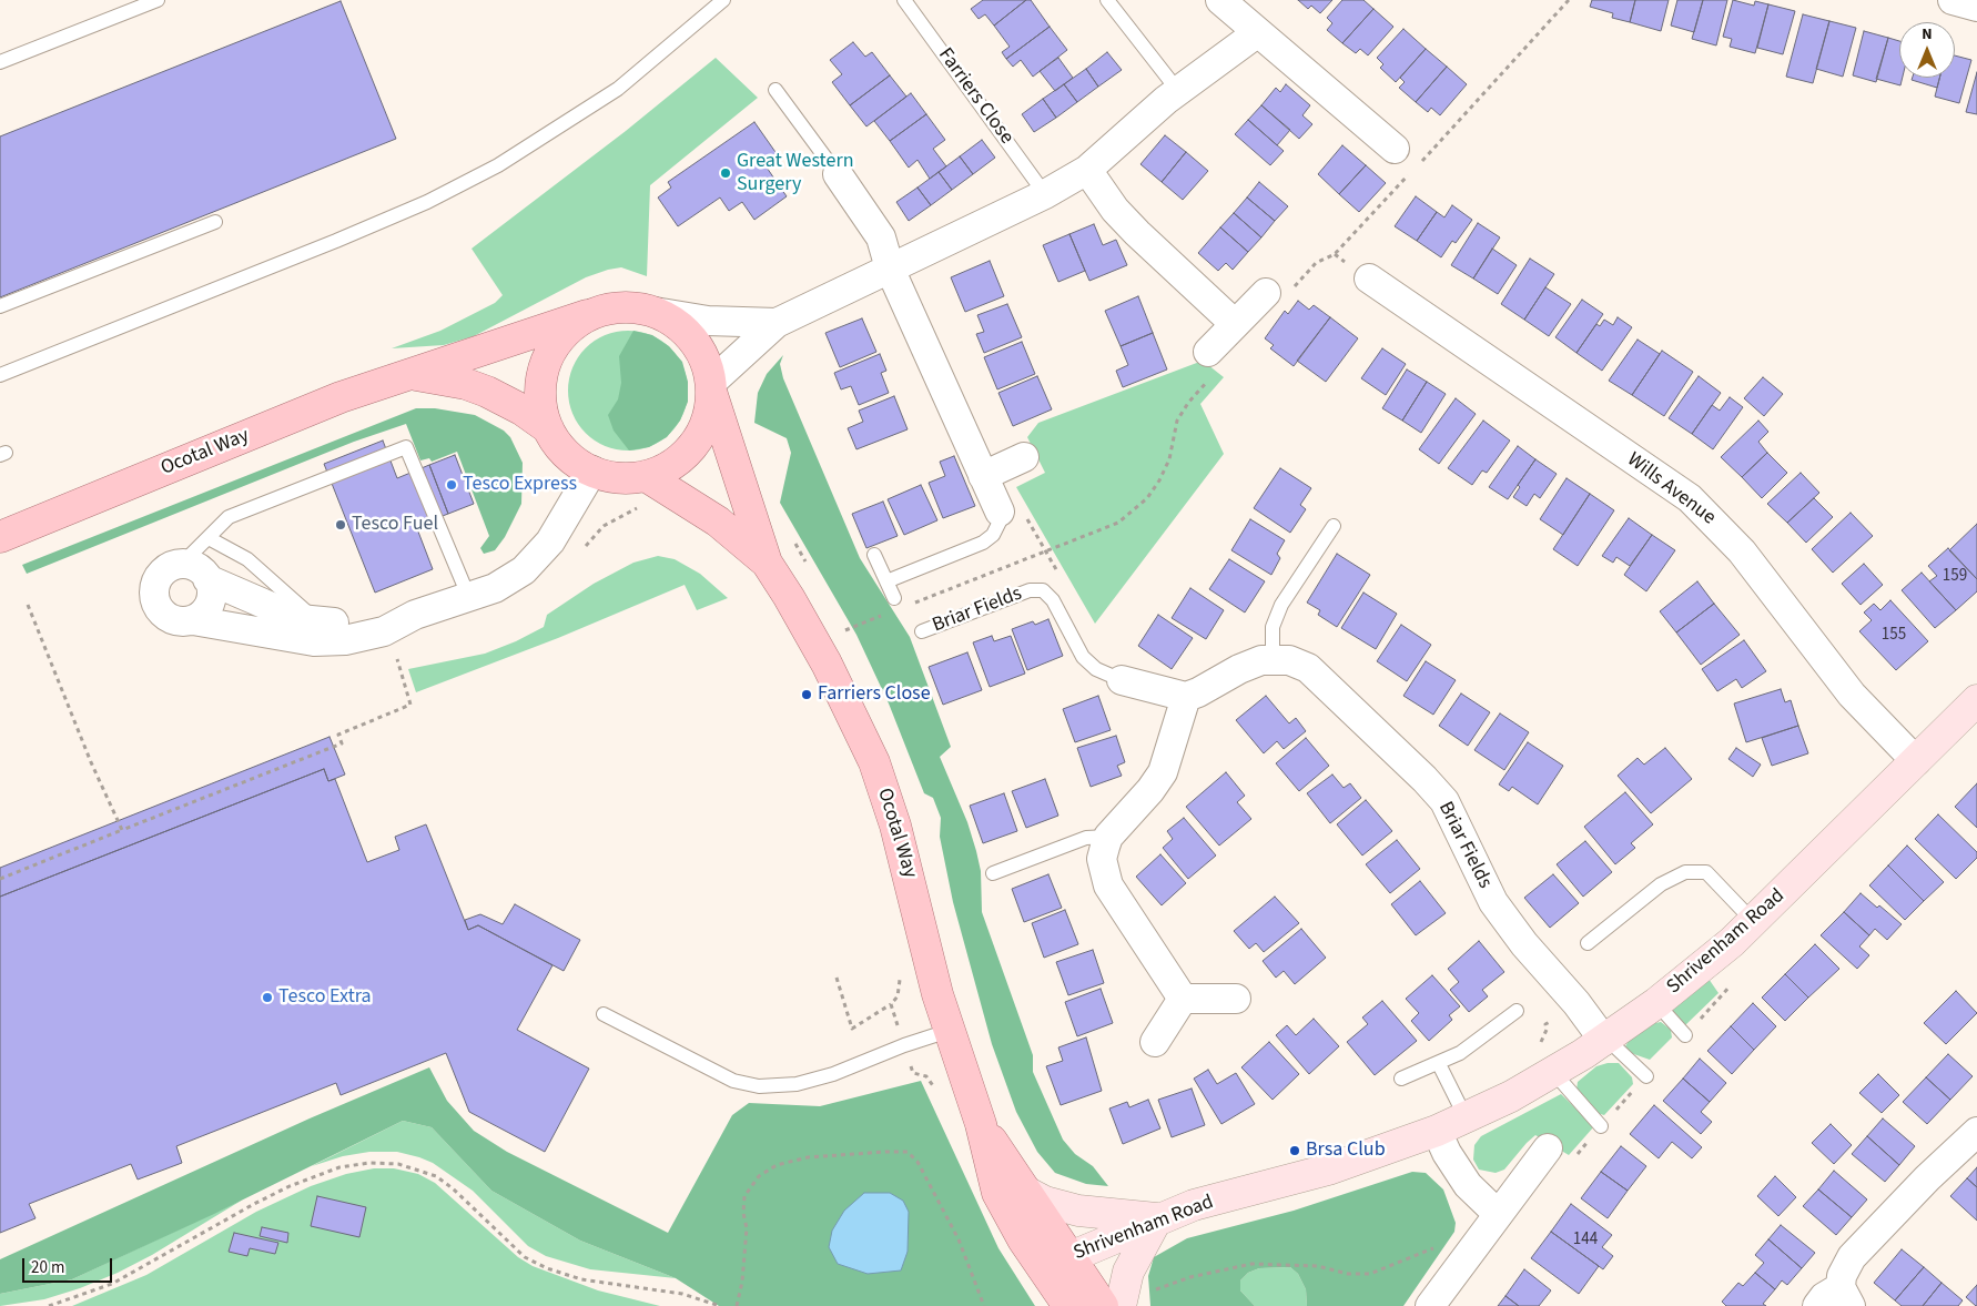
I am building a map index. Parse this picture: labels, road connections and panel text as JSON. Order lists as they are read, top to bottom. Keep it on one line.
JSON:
{"streets":{"main road":["Ocotal Way"],"street":["Wills Avenue","Briar Fields","Shrivenham Road"],"lane":["Farriers Close"]},"crossings":[["Ocotal Way","Shrivenham Road"],["Wills Avenue","Shrivenham Road"],["Briar Fields","Shrivenham Road"]],"places":["Great Western Surgery","Tesco Express","Tesco Fuel","Farriers Close","Tesco Extra","Brsa Club"],"house_numbers":["159","155","144"],"scale_bar":"20 m","north":"top"}
